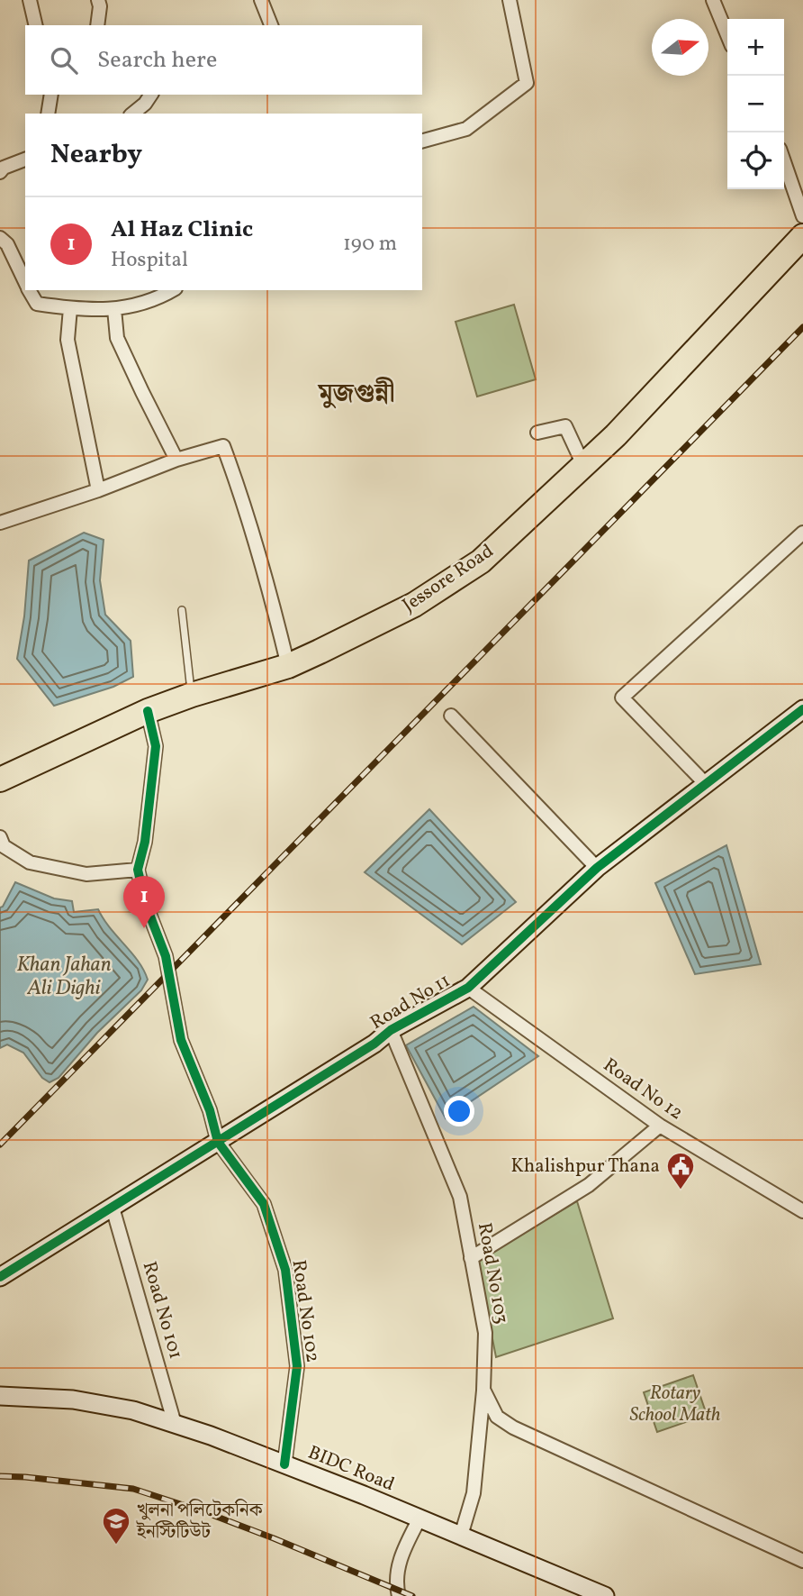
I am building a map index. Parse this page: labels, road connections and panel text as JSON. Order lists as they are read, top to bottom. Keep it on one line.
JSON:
{"streets":{"highway":["Jessore Road"],"street":["Road No 11","Road No 12","Road No 103","Road No 101","Road No 102","BIDC Road"]},"crossings":[["Road No 11","Road No 12"],["Road No 11","Road No 103"],["Road No 11","Road No 101"],["Road No 11","Road No 102"],["Road No 103","BIDC Road"],["Road No 101","BIDC Road"],["Road No 102","BIDC Road"]],"districts":["মুজগুন্নী"],"water":["Khan Jahan Ali Dighi"],"parks":["Rotary School Math"],"places":{"public building":["Khalishpur Thana"],"school or university":["খুলনা পলিটেকনিক ইনস্টিটিউট"]},"north":"right","page":{"map_buttons":["+","−"],"search":"Search here","heading":"Nearby","list":[{"mark":"1","name":"Al Haz Clinic","note":"Hospital","value":"190 m"}],"pins":"1"}}
